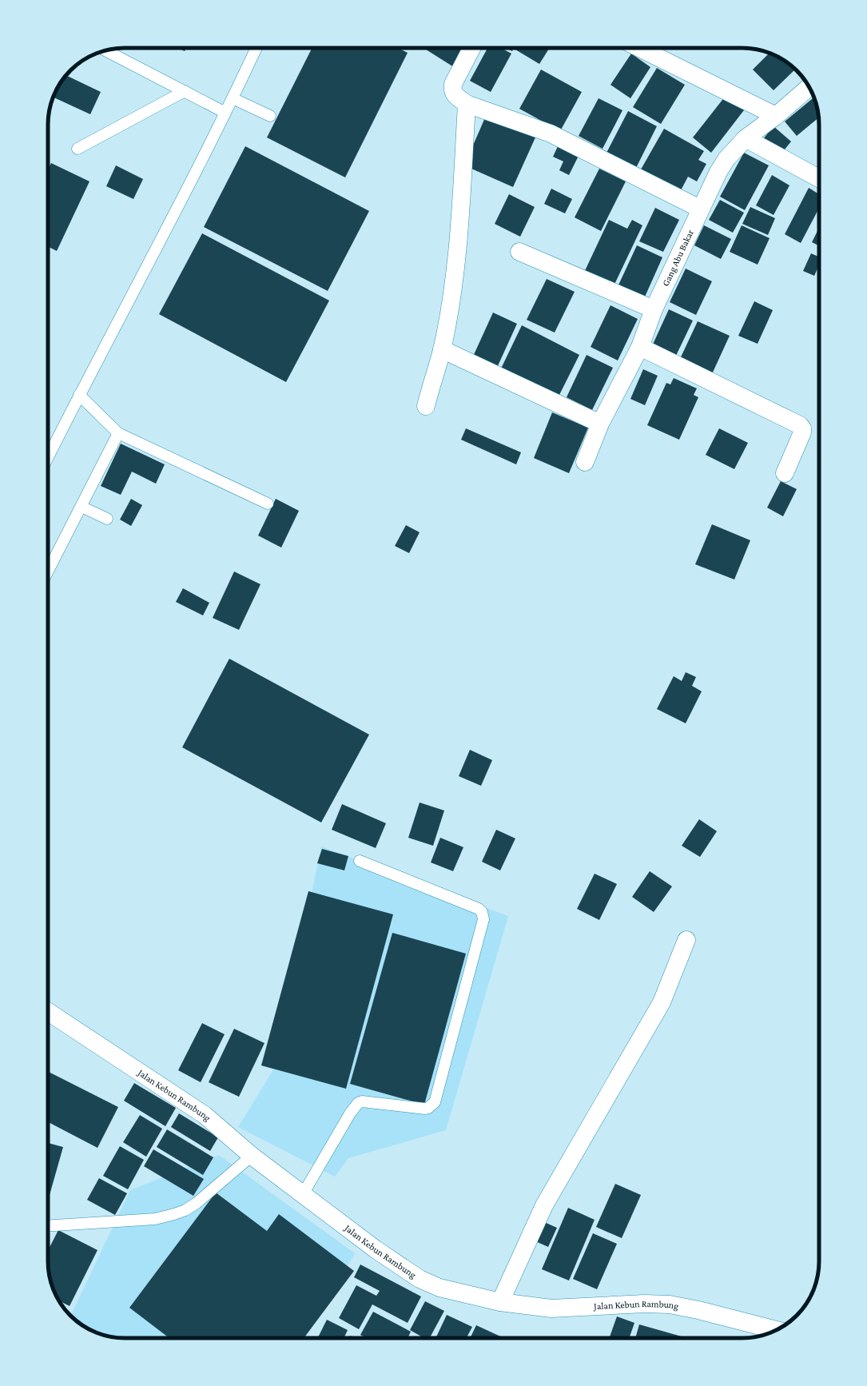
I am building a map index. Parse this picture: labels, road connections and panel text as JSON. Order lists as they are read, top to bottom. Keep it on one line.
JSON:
{"streets":{"street":["Gang Abu Bakar","Jalan Kebun Rambung"]}}
